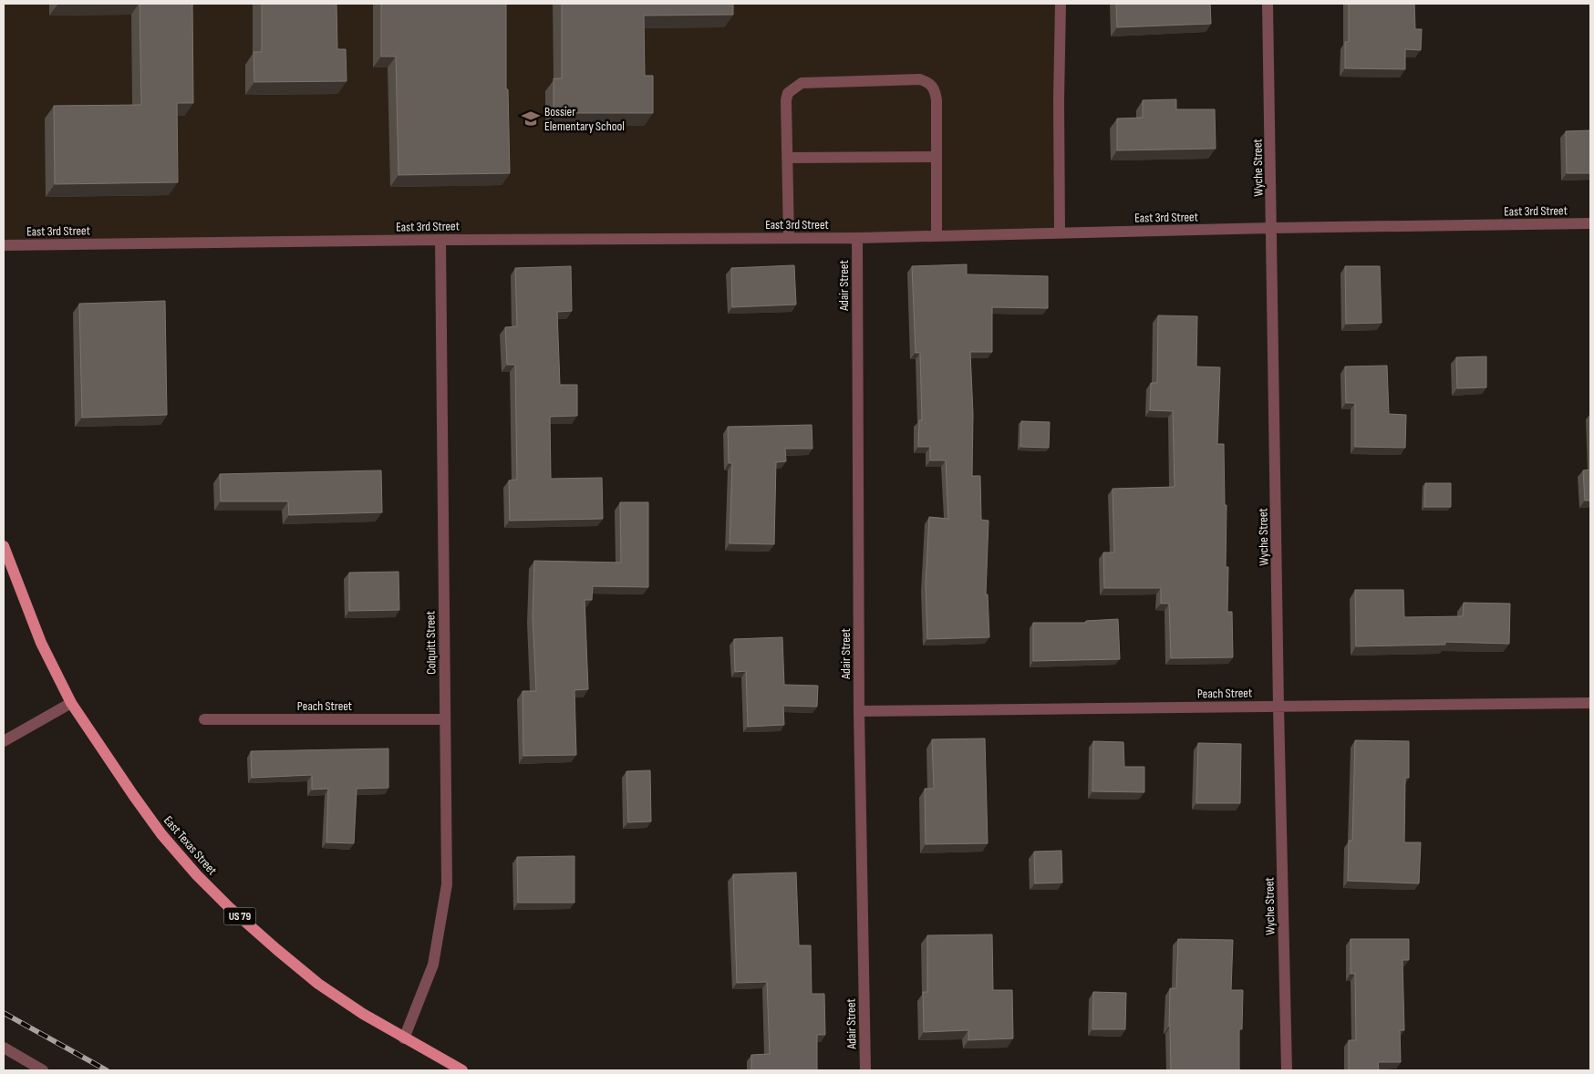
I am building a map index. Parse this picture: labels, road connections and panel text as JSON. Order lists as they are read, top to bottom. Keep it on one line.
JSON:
{"streets":{"main road":["East Texas Street","US 79"],"street":["Wyche Street","East 3rd Street","Adair Street","Colquitt Street","Peach Street"]},"crossings":[["Wyche Street","East 3rd Street"],["Wyche Street","Peach Street"],["East 3rd Street","Adair Street"],["East 3rd Street","Colquitt Street"],["Adair Street","Peach Street"],["Colquitt Street","Peach Street"],["Colquitt Street","East Texas Street"]],"places":{"school or university":["Bossier Elementary School"]}}
